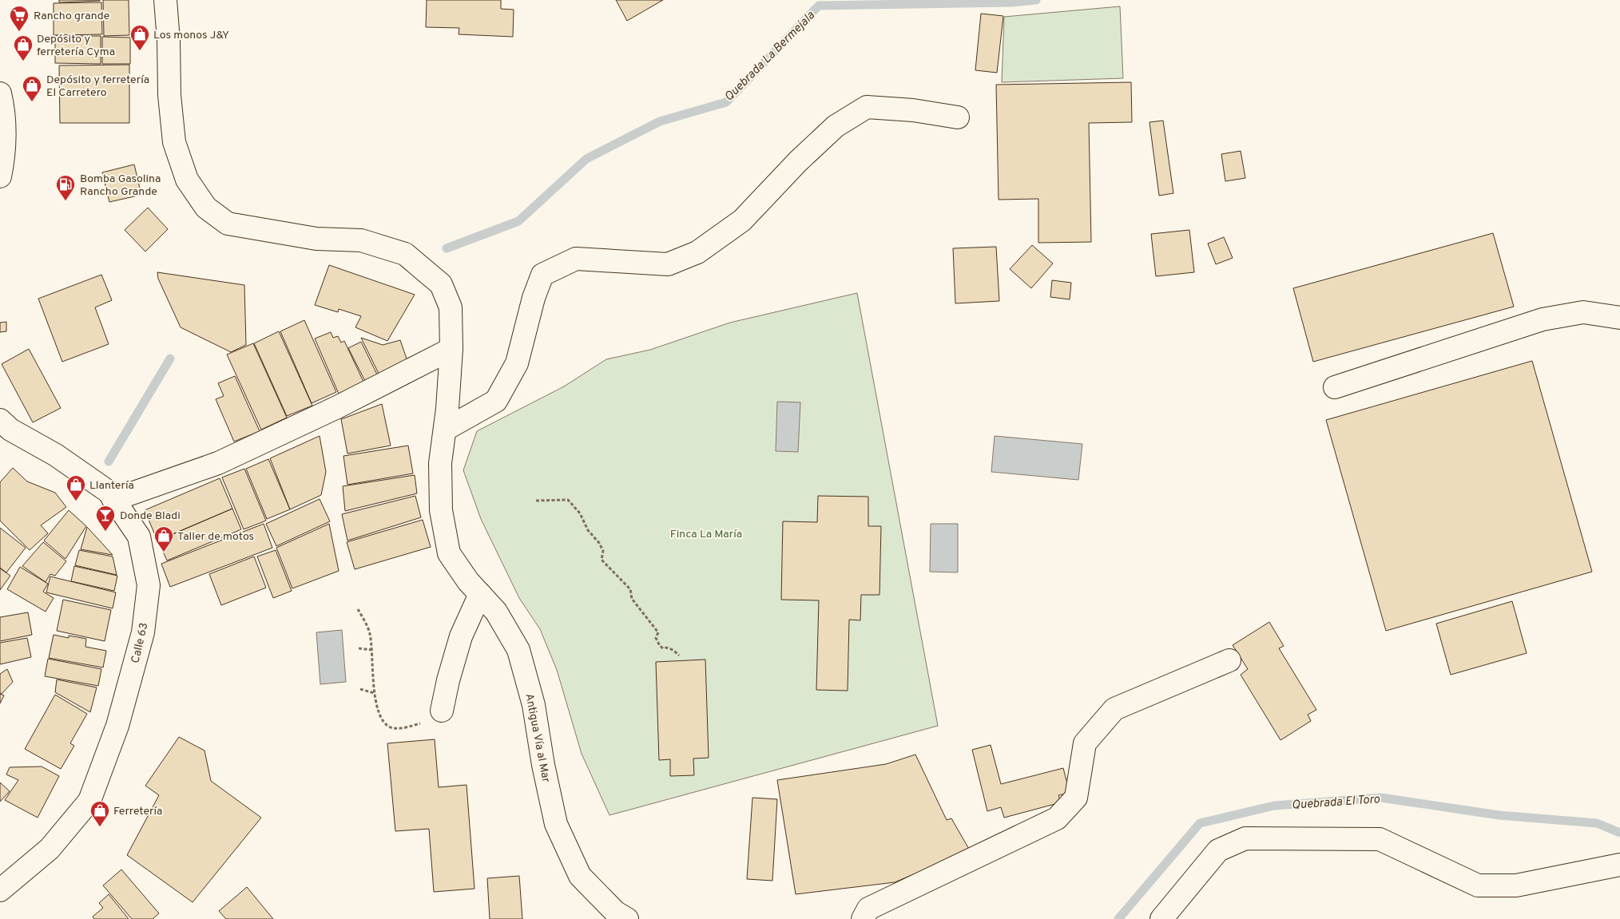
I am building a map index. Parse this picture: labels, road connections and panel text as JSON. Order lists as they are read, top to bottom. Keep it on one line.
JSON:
{"streets":{"main road":["Calle 63","Antigua Vía al Mar"]},"water":["Quebrada La Bermejala","Quebrada El Toro"],"parks":["Finca La María"],"places":{"supermarket":["Rancho grande"],"shop":["Los monos J&Y","Depósito y ferretería Cyma","Depósito y ferretería El Carretero","Llantería","Taller de motos","Ferretería"],"fuel station":["Bomba Gasolina Rancho Grande"],"bar":["Donde Bladi"]}}
